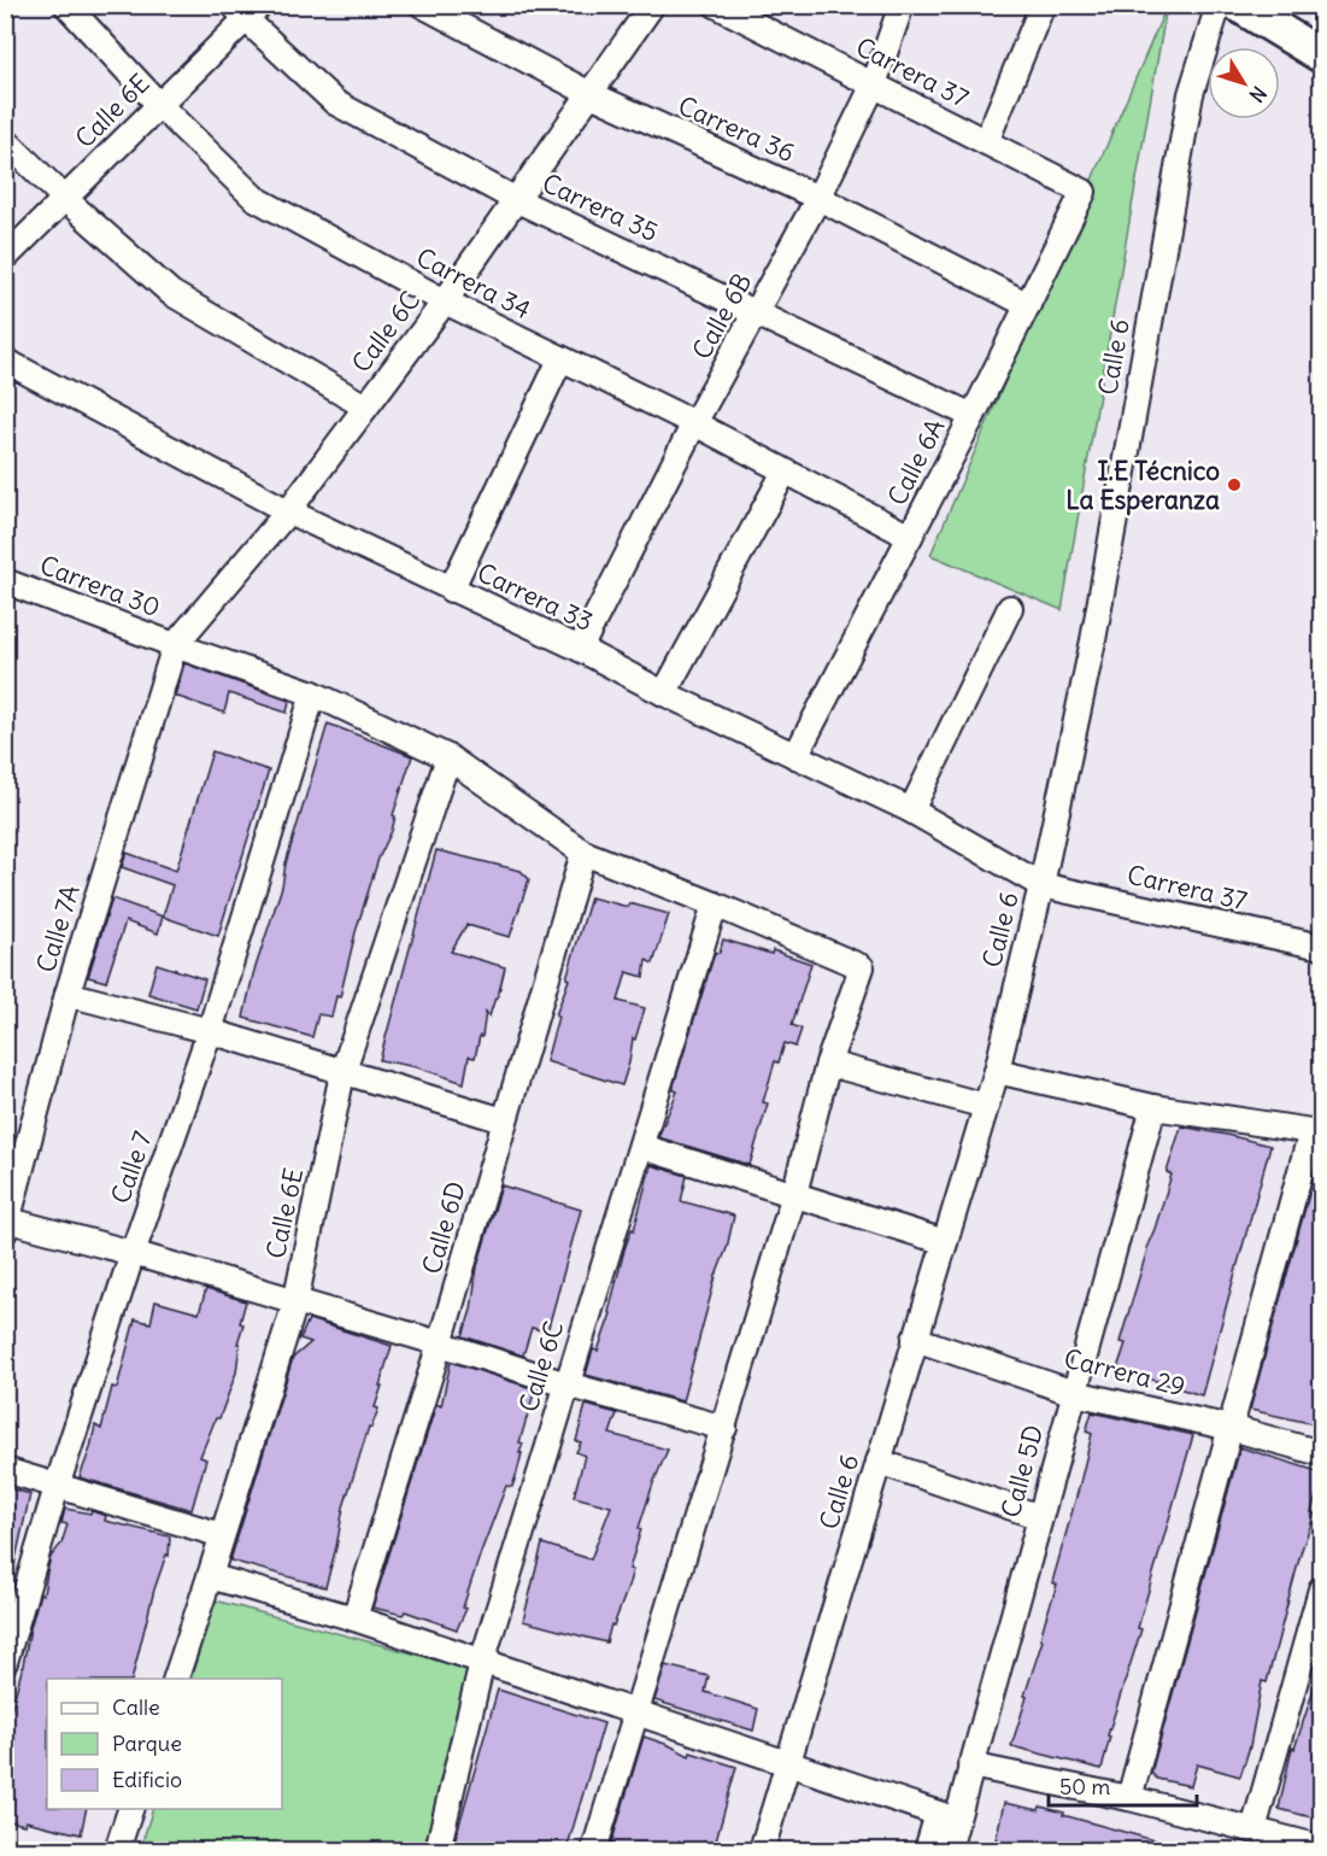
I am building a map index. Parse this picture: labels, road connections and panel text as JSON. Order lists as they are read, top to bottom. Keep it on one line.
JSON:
{"streets":{"street":["Carrera 37","Calle 6E","Carrera 36","Carrera 35","Carrera 34","Calle 6B","Calle 6C","Calle 6","Calle 6A","Carrera 30","Carrera 33","Calle 7A","Calle 7","Calle 6D","Carrera 29","Calle 5D"]},"crossings":[["Carrera 37","Calle 6B"],["Carrera 37","Calle 6"],["Carrera 37","Calle 6A"],["Carrera 37","Carrera 33"],["Calle 6E","Carrera 35"],["Calle 6E","Carrera 34"],["Calle 6E","Carrera 30"],["Carrera 36","Calle 6B"],["Carrera 36","Calle 6C"],["Carrera 36","Calle 6A"],["Carrera 35","Calle 6B"],["Carrera 35","Calle 6C"],["Carrera 35","Calle 6A"],["Carrera 34","Calle 6B"],["Carrera 34","Calle 6C"],["Carrera 34","Calle 6A"],["Calle 6B","Carrera 33"],["Calle 6C","Carrera 30"],["Calle 6C","Carrera 33"],["Calle 6C","Calle 7A"],["Calle 6","Carrera 33"],["Calle 6","Carrera 29"],["Calle 6A","Carrera 33"],["Carrera 30","Calle 7A"],["Carrera 30","Calle 7"],["Carrera 30","Calle 6D"],["Carrera 29","Calle 5D"]],"places":["I.E Técnico La Esperanza"],"legend":["Calle","Parque","Edificio"],"scale_bar":"50 m","north":"bottom right"}
